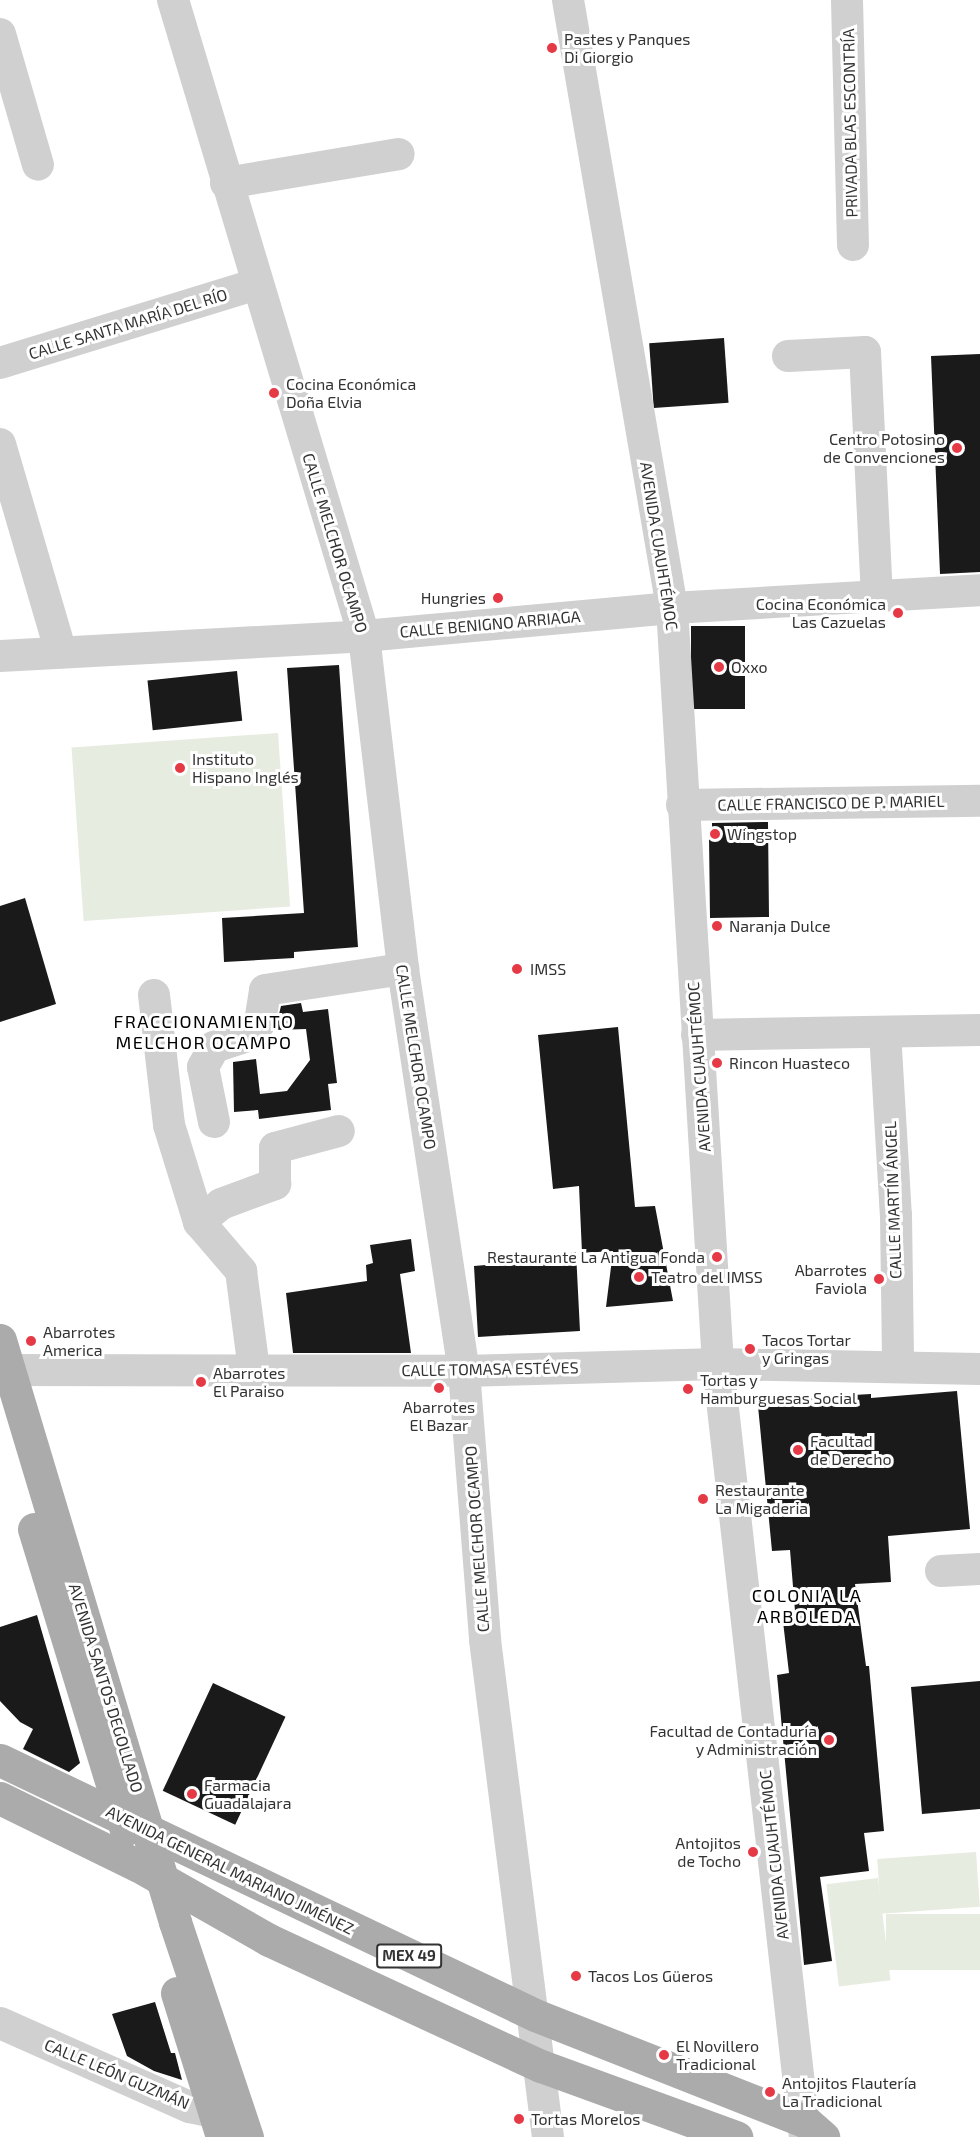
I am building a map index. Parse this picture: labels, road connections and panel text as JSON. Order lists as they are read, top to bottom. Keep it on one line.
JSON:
{"streets":{"main road":["AVENIDA SANTOS DEGOLLADO","AVENIDA GENERAL MARIANO JIMÉNEZ","MEX 49"],"street":["PRIVADA BLAS ESCONTRÍA","CALLE SANTA MARÍA DEL RÍO","CALLE MELCHOR OCAMPO","AVENIDA CUAUHTÉMOC","CALLE BENIGNO ARRIAGA","CALLE FRANCISCO DE P. MARIEL","CALLE MARTÍN ÁNGEL","CALLE TOMASA ESTÉVES","CALLE LEÓN GUZMÁN"]},"crossings":[["CALLE SANTA MARÍA DEL RÍO","CALLE MELCHOR OCAMPO"],["CALLE MELCHOR OCAMPO","CALLE BENIGNO ARRIAGA"],["CALLE MELCHOR OCAMPO","CALLE TOMASA ESTÉVES"],["CALLE MELCHOR OCAMPO","AVENIDA GENERAL MARIANO JIMÉNEZ"],["CALLE MELCHOR OCAMPO","MEX 49"],["AVENIDA CUAUHTÉMOC","CALLE BENIGNO ARRIAGA"],["AVENIDA CUAUHTÉMOC","CALLE FRANCISCO DE P. MARIEL"],["AVENIDA CUAUHTÉMOC","CALLE TOMASA ESTÉVES"],["AVENIDA CUAUHTÉMOC","AVENIDA GENERAL MARIANO JIMÉNEZ"],["CALLE MARTÍN ÁNGEL","CALLE TOMASA ESTÉVES"],["CALLE TOMASA ESTÉVES","AVENIDA SANTOS DEGOLLADO"],["AVENIDA SANTOS DEGOLLADO","AVENIDA GENERAL MARIANO JIMÉNEZ"],["AVENIDA SANTOS DEGOLLADO","MEX 49"],["AVENIDA SANTOS DEGOLLADO","CALLE LEÓN GUZMÁN"]],"districts":["FRACCIONAMIENTO MELCHOR OCAMPO","COLONIA LA ARBOLEDA"],"places":["Pastes y Panques Di Giorgio","Cocina Económica Doña Elvia","Centro Potosino de Convenciones","Hungries","Cocina Económica Las Cazuelas","Oxxo","Instituto Hispano Inglés","Wingstop","Naranja Dulce","IMSS","Rincon Huasteco","Restaurante La Antigua Fonda","Teatro del IMSS","Abarrotes Faviola","Abarrotes America","Tacos Tortar y Gringas","Abarrotes El Paraiso","Abarrotes El Bazar","Tortas y Hamburguesas Social","Facultad de Derecho","Restaurante La Migaderia","Facultad de Contaduría y Administración","Farmacia Guadalajara","Antojitos de Tocho","Tacos Los Güeros","El Novillero Tradicional","Antojitos Flautería La Tradicional","Tortas Morelos"]}
